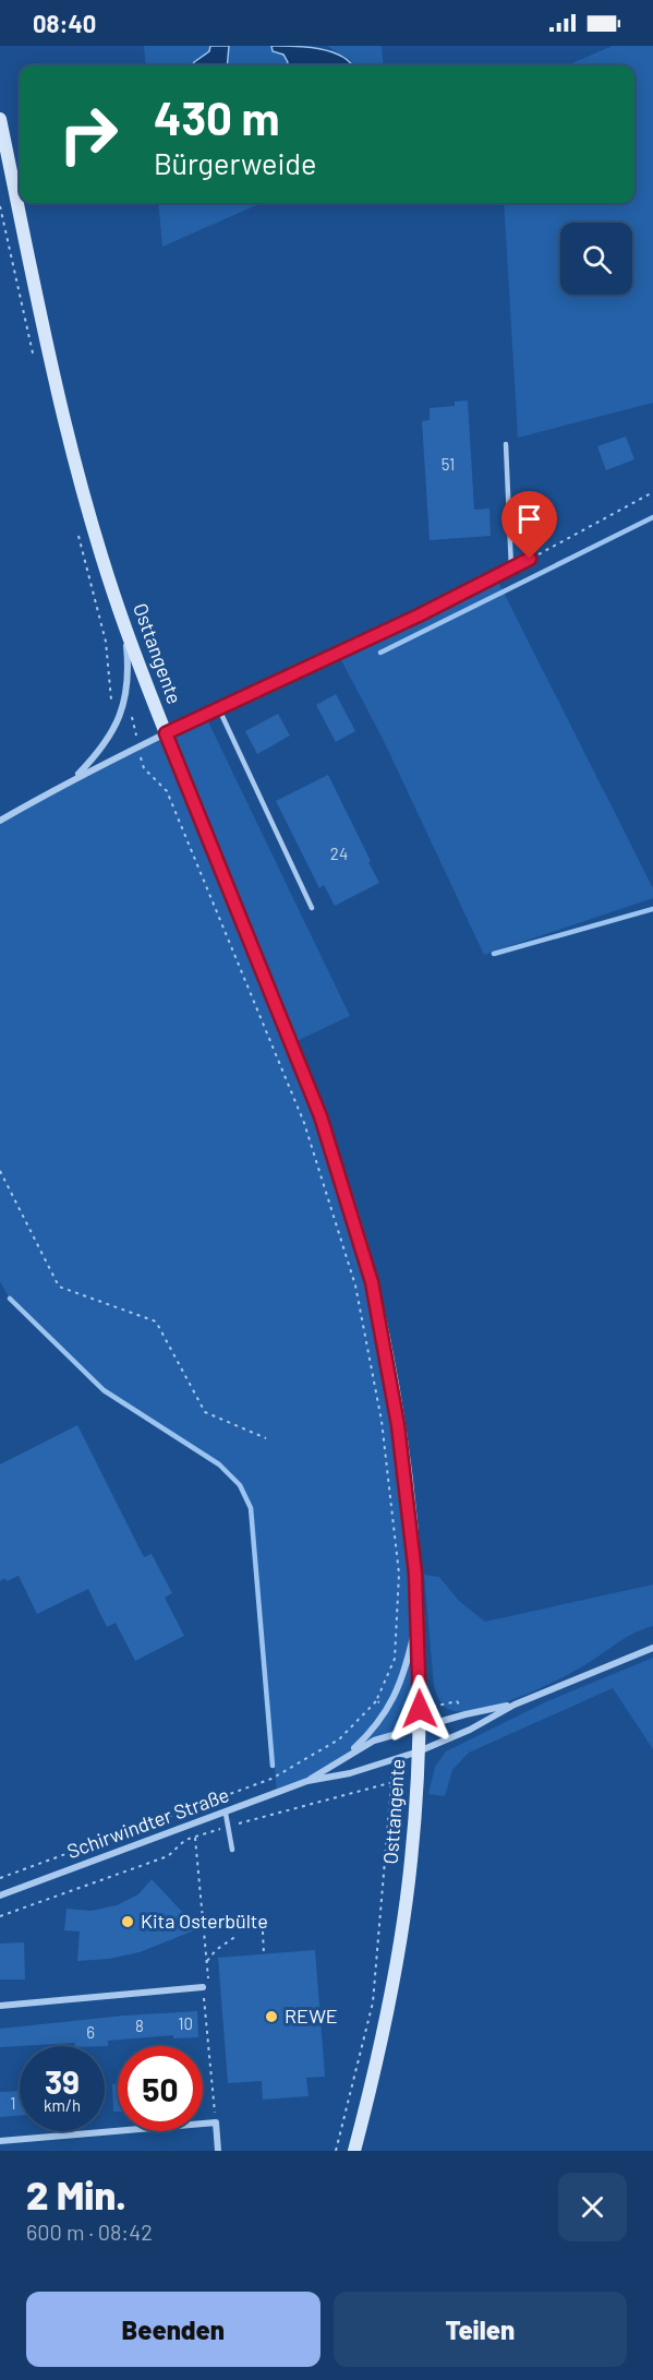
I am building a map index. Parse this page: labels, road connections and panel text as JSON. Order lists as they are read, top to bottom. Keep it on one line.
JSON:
{"streets":{"main road":["Osttangente"],"street":["Schirwindter Straße"]},"crossings":[["Osttangente","Schirwindter Straße"]],"places":["Kita Osterbülte","REWE"],"house_numbers":["51","24","10","8","6","1"],"page":{"status":"08:40","turn":["430 m","Bürgerweide"],"speed":"39 km/h","limit":"50","heading":["2 Min.","600 m · 08:42"],"buttons":["Beenden","Teilen"]}}
